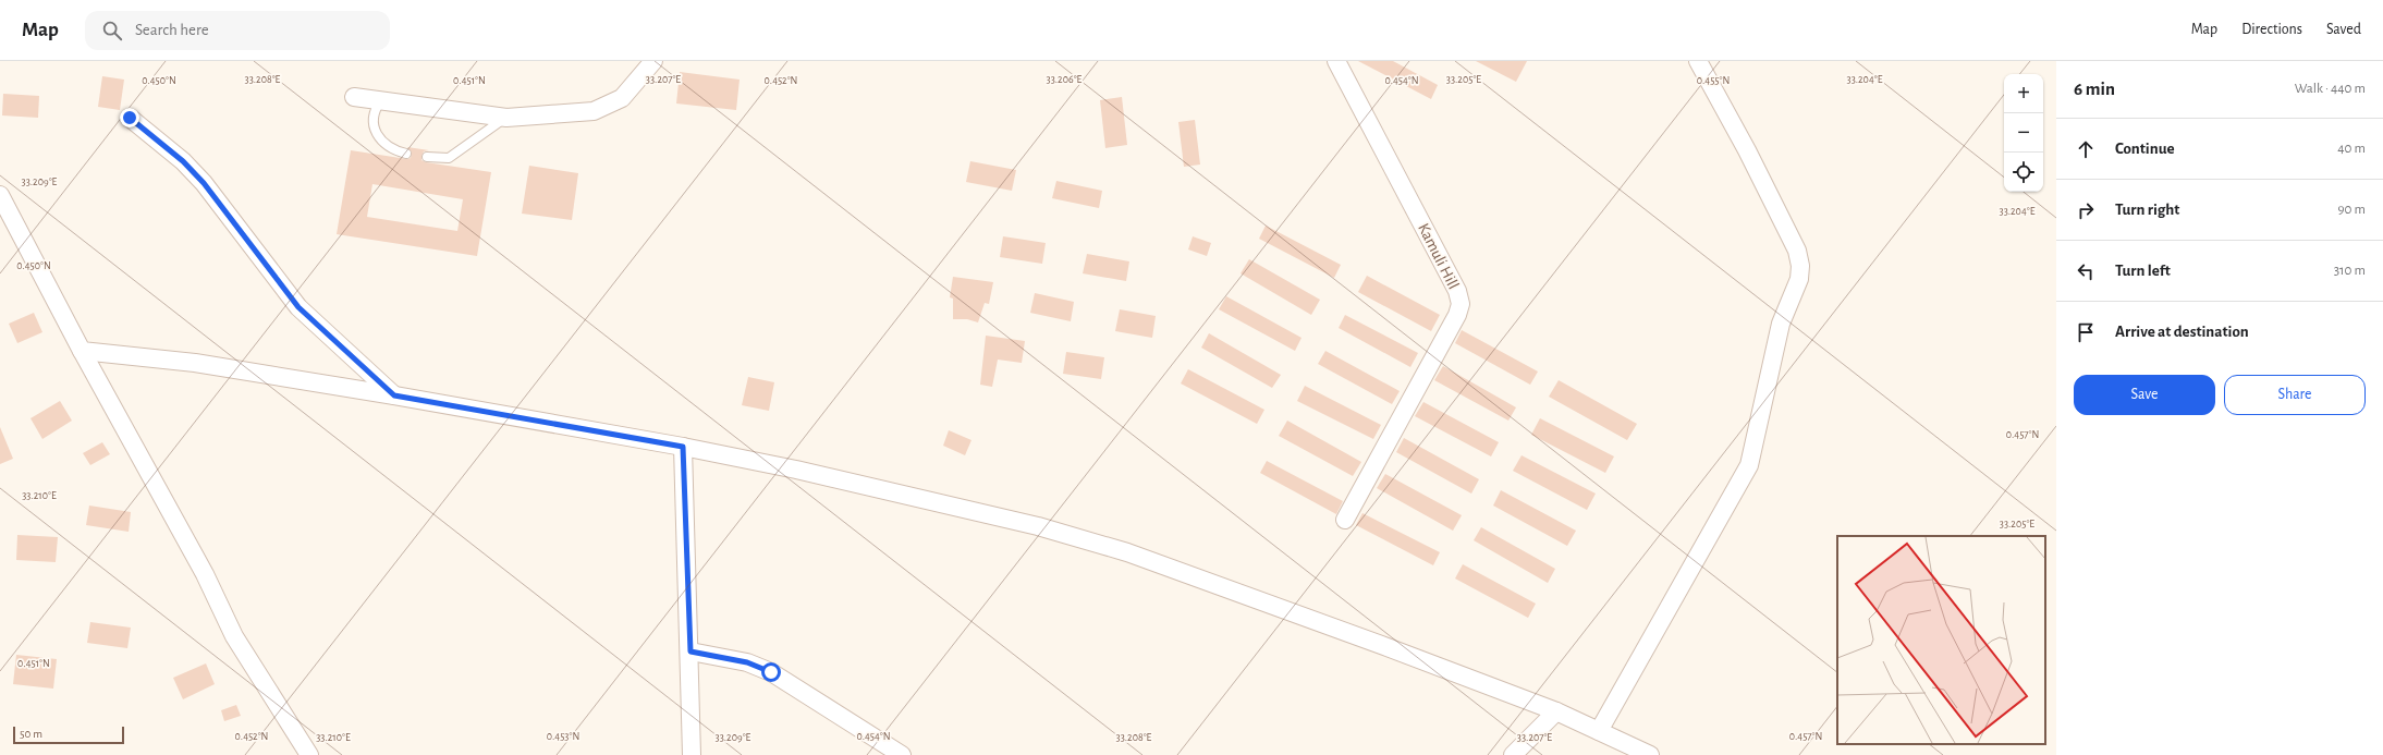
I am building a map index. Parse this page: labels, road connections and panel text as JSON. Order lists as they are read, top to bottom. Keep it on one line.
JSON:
{"streets":{"street":["Kamuli Hill"]},"scale_bar":"50 m","page":{"header":"Map","search":"Search here","nav":["Map","Directions","Saved"],"heading":["6 min","Walk · 440 m"],"map_buttons":["+","−"],"list":[["Continue","40 m"],["Turn right","90 m"],["Turn left","310 m"],"Arrive at destination"],"buttons":["Save","Share"],"scale":"50 m"},"coordinates":["33.208°E","33.207°E","33.206°E","33.205°E","33.204°E","0.451°N","0.450°N","0.452°N","0.454°N","0.455°N","33.209°E","0.457°N","33.210°E","0.453°N"]}
